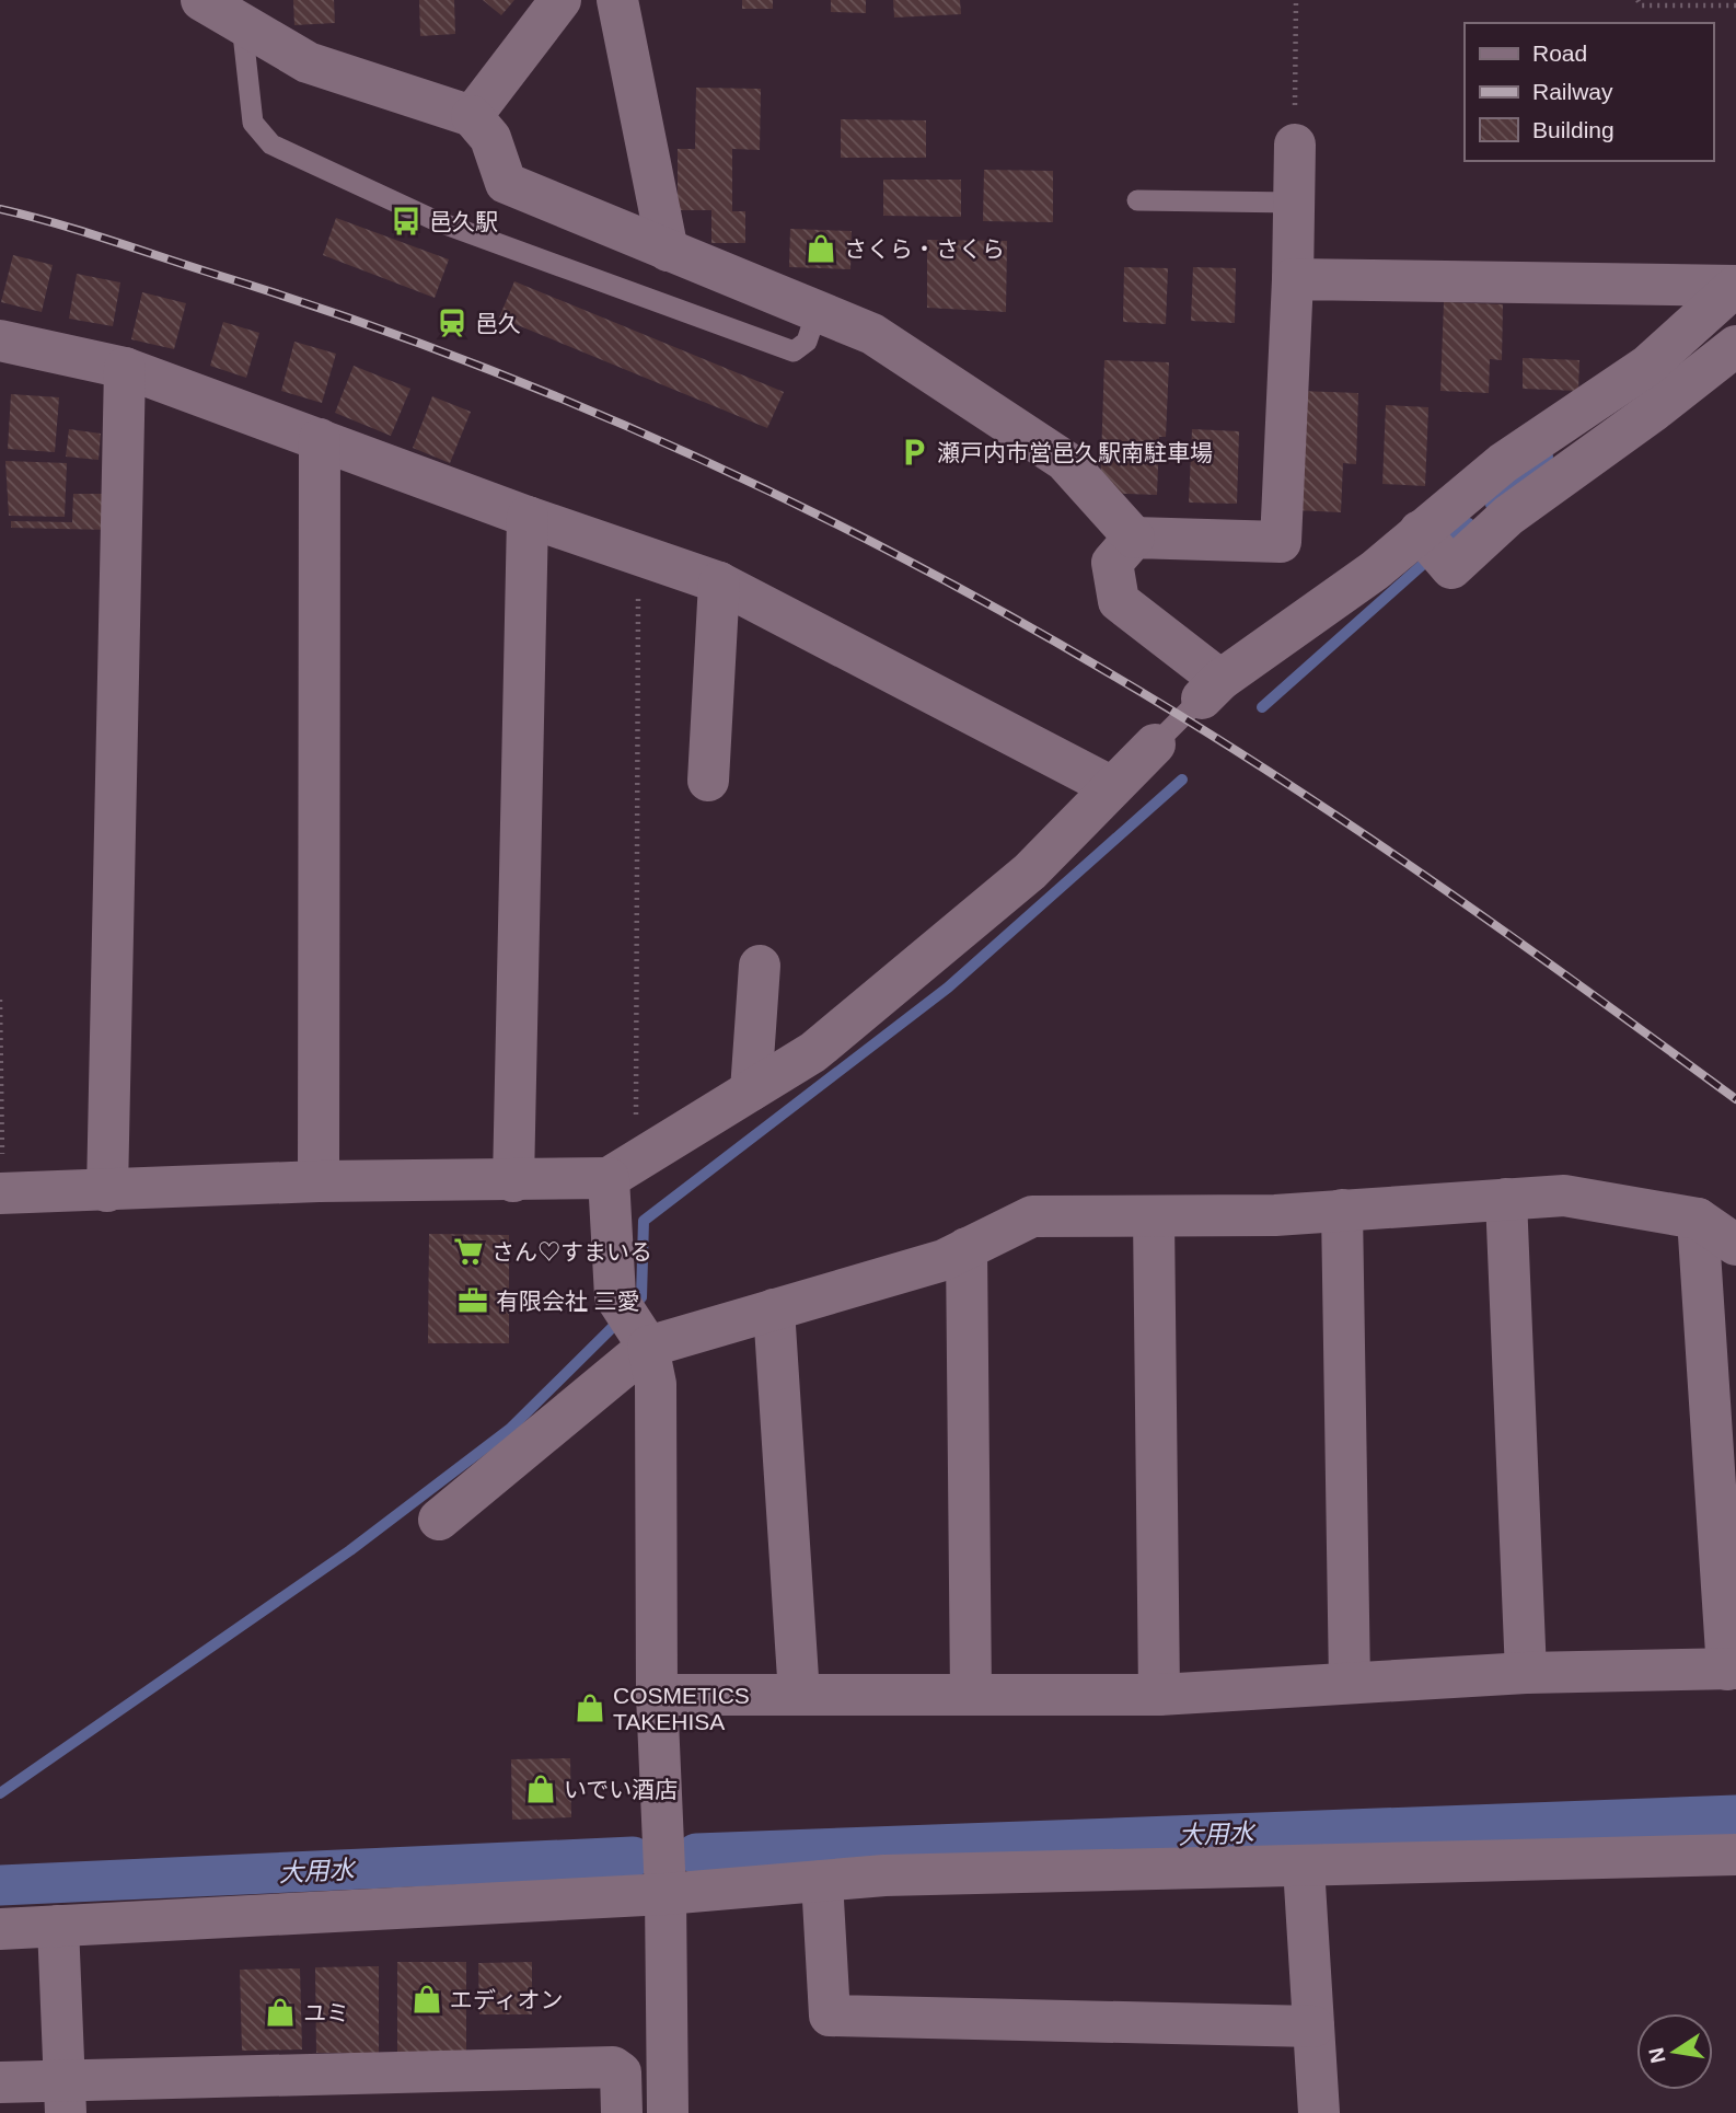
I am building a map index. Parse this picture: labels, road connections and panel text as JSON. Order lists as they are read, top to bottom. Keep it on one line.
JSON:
{"water":["大用水"],"places":{"bus stop":["邑久駅"],"shop":["さくら・さくら","COSMETICS TAKEHISA","いでい酒店","エディオン","ユミ"],"station":["邑久"],"parking":["瀬戸内市営邑久駅南駐車場"],"supermarket":["さん♡すまいる"],"office":["有限会社 三愛"]},"legend":["Road","Railway","Building"],"north":"left"}
